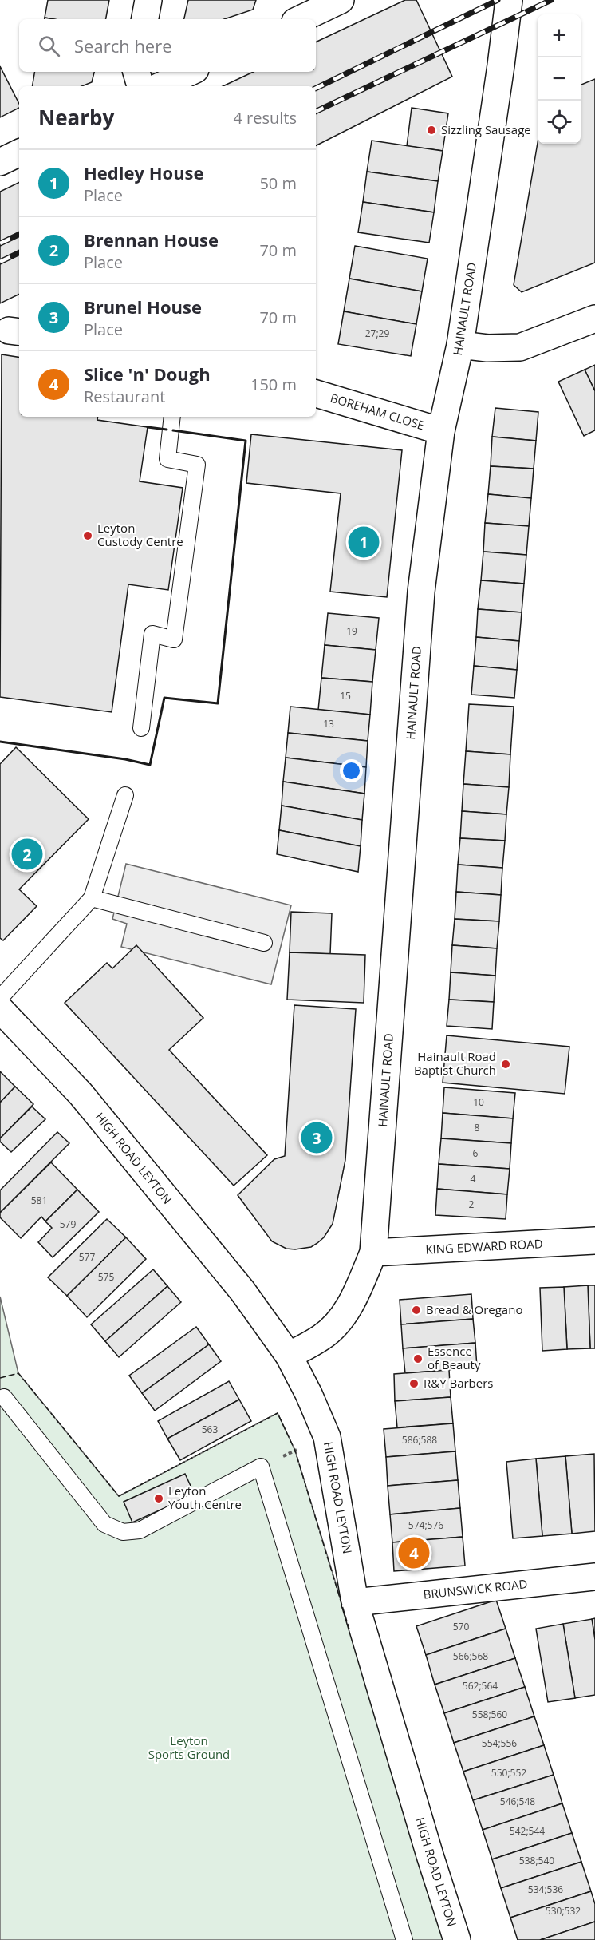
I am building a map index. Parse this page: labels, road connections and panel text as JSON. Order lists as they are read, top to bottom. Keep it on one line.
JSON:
{"streets":{"street":["HAINAULT ROAD","BOREHAM CLOSE","HIGH ROAD LEYTON","KING EDWARD ROAD","BRUNSWICK ROAD"]},"crossings":[["HAINAULT ROAD","BOREHAM CLOSE"],["HAINAULT ROAD","HIGH ROAD LEYTON"],["HAINAULT ROAD","KING EDWARD ROAD"],["HIGH ROAD LEYTON","BRUNSWICK ROAD"]],"parks":["Leyton Sports Ground"],"places":["Sizzling Sausage","Leyton Custody Centre","Hainault Road Baptist Church","Bread & Oregano","Essence of Beauty","R&Y Barbers","Leyton Youth Centre"],"house_numbers":["27;29","19","15","13","10","8","6","4","581","2","579","577","575","563","586;588","574;576","570","566;568","562;564","558;560","554;556","550;552","546;548","542;544","538;540","534;536","530;532"],"page":{"map_buttons":["+","−"],"search":"Search here","heading":["Nearby","4 results"],"list":[{"mark":"1","name":"Hedley House","note":"Place","value":"50 m"},{"mark":"2","name":"Brennan House","note":"Place","value":"70 m"},{"mark":"3","name":"Brunel House","note":"Place","value":"70 m"},{"mark":"4","name":"Slice 'n' Dough","note":"Restaurant","value":"150 m"}],"pins":["1","2","3","4"]}}
